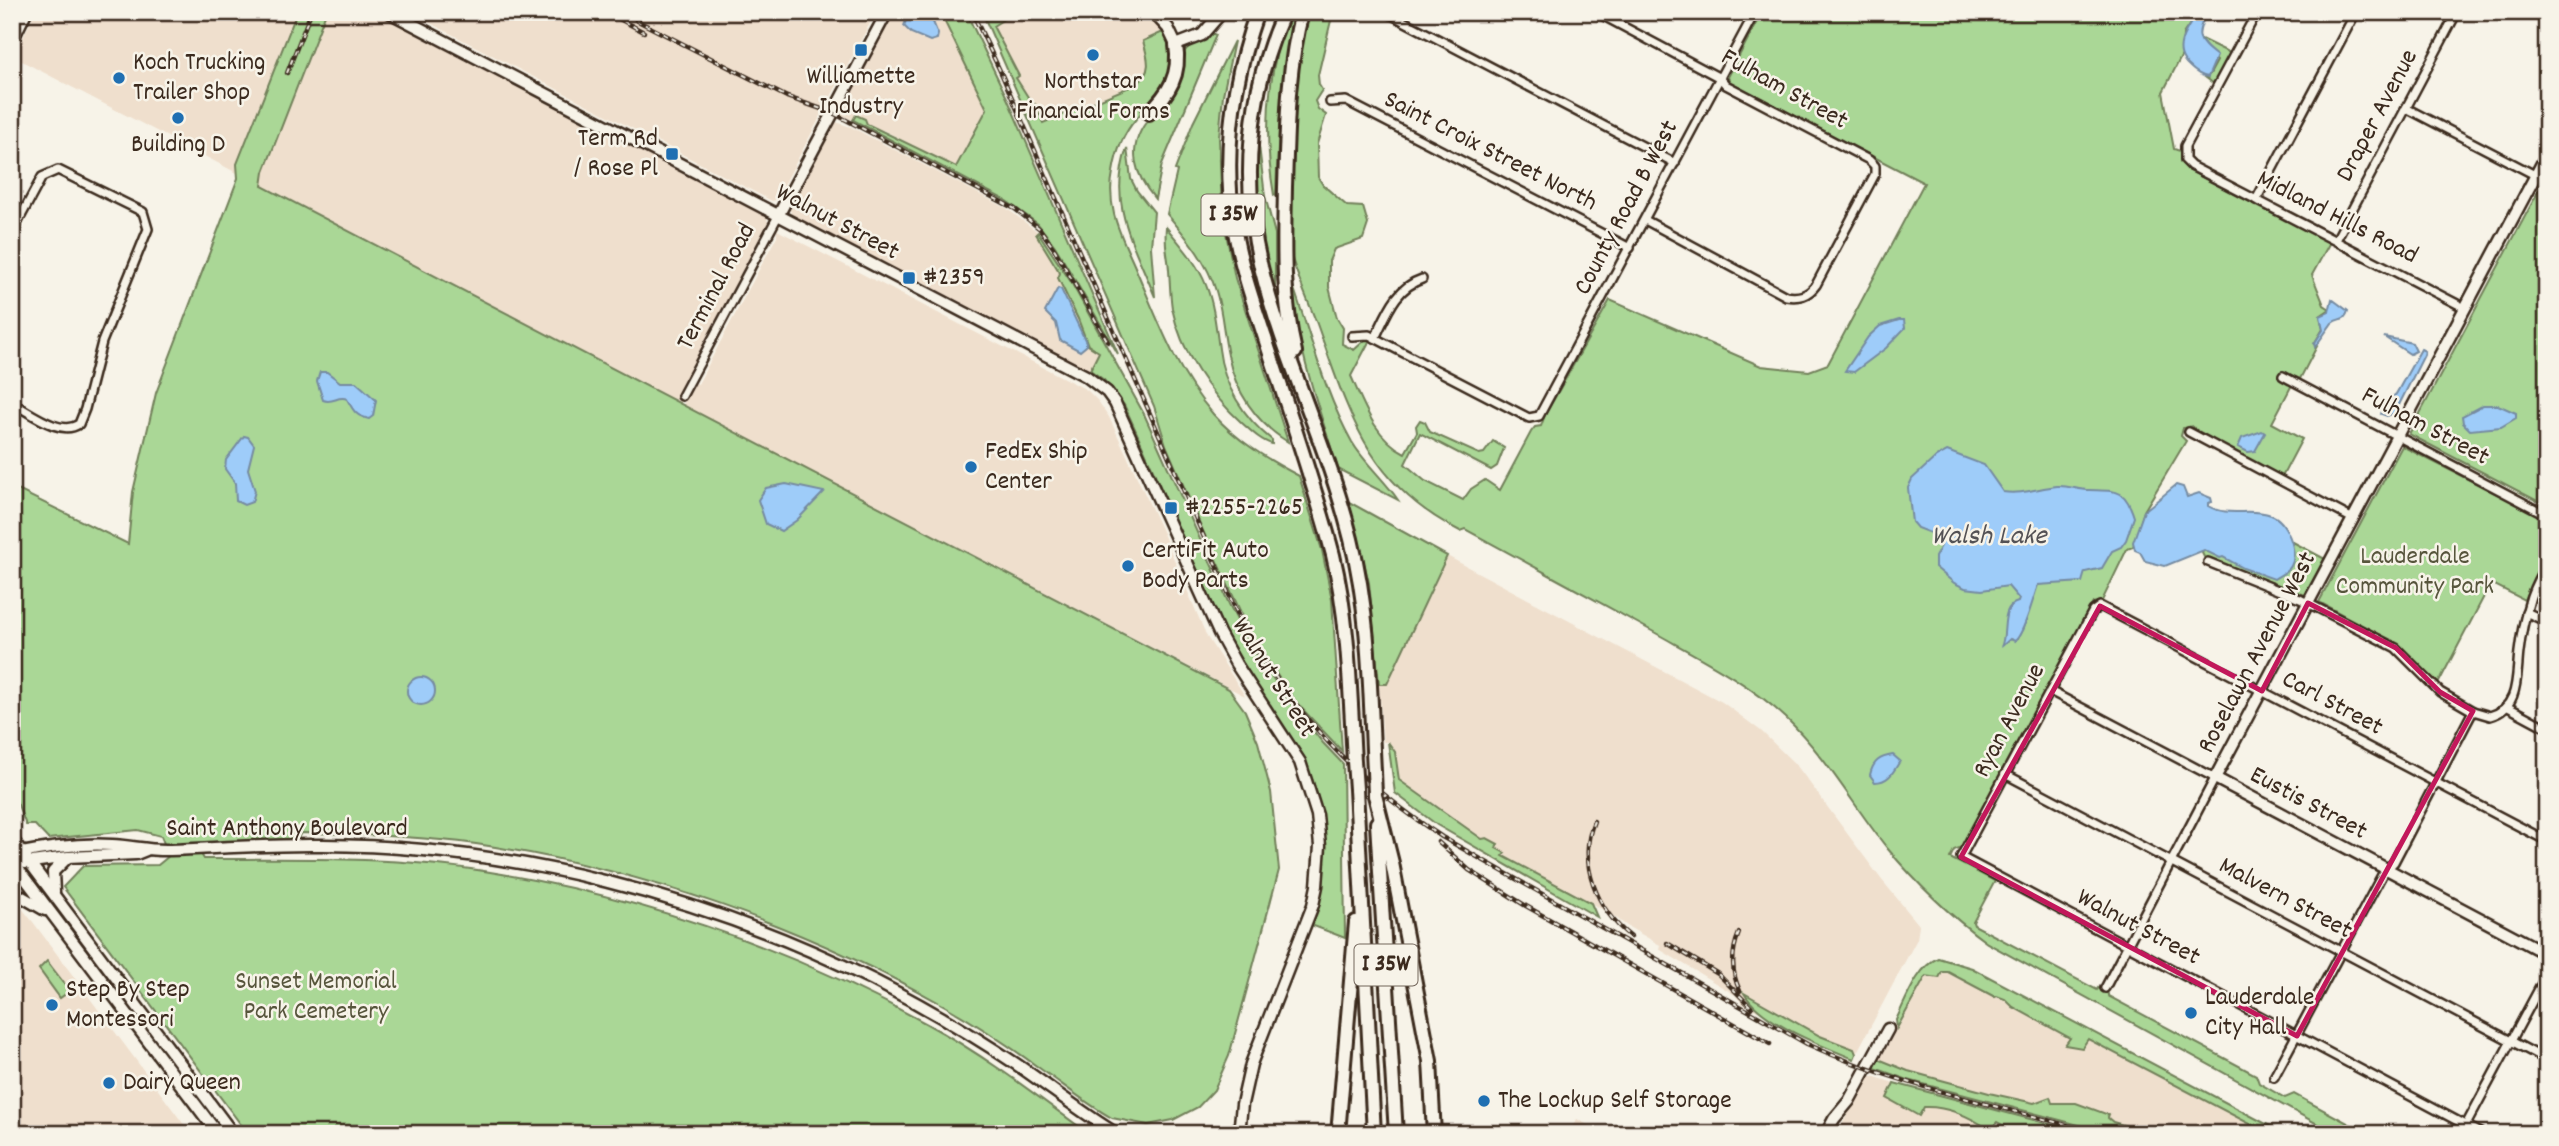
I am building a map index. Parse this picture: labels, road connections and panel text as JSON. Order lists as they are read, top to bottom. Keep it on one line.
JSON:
{"streets":{"highway":["I 35W"],"street":["Fulham Street","Draper Avenue","Saint Croix Street North","County Road B West","Midland Hills Road","Walnut Street","Terminal Road","Roselawn Avenue West","Carl Street","Ryan Avenue","Eustis Street","Saint Anthony Boulevard","Malvern Street"]},"crossings":[["Fulham Street","County Road B West"],["Fulham Street","Roselawn Avenue West"],["Draper Avenue","Midland Hills Road"],["Saint Croix Street North","County Road B West"],["Midland Hills Road","Roselawn Avenue West"],["Walnut Street","Terminal Road"],["Walnut Street","Roselawn Avenue West"],["Walnut Street","Ryan Avenue"],["Roselawn Avenue West","Carl Street"],["Roselawn Avenue West","Eustis Street"],["Roselawn Avenue West","Malvern Street"],["Carl Street","Ryan Avenue"],["Ryan Avenue","Eustis Street"],["Ryan Avenue","Malvern Street"]],"water":["Walsh Lake"],"parks":["Lauderdale Community Park","Sunset Memorial Park Cemetery"],"places":{"transit":["Williamette Industry","Term Rd / Rose Pl","#2359","#2255-2265"],"other":["Northstar Financial Forms","Koch Trucking Trailer Shop","Building D","FedEx Ship Center","CertiFit Auto Body Parts","Step By Step Montessori","Lauderdale City Hall","Dairy Queen","The Lockup Self Storage"]}}
